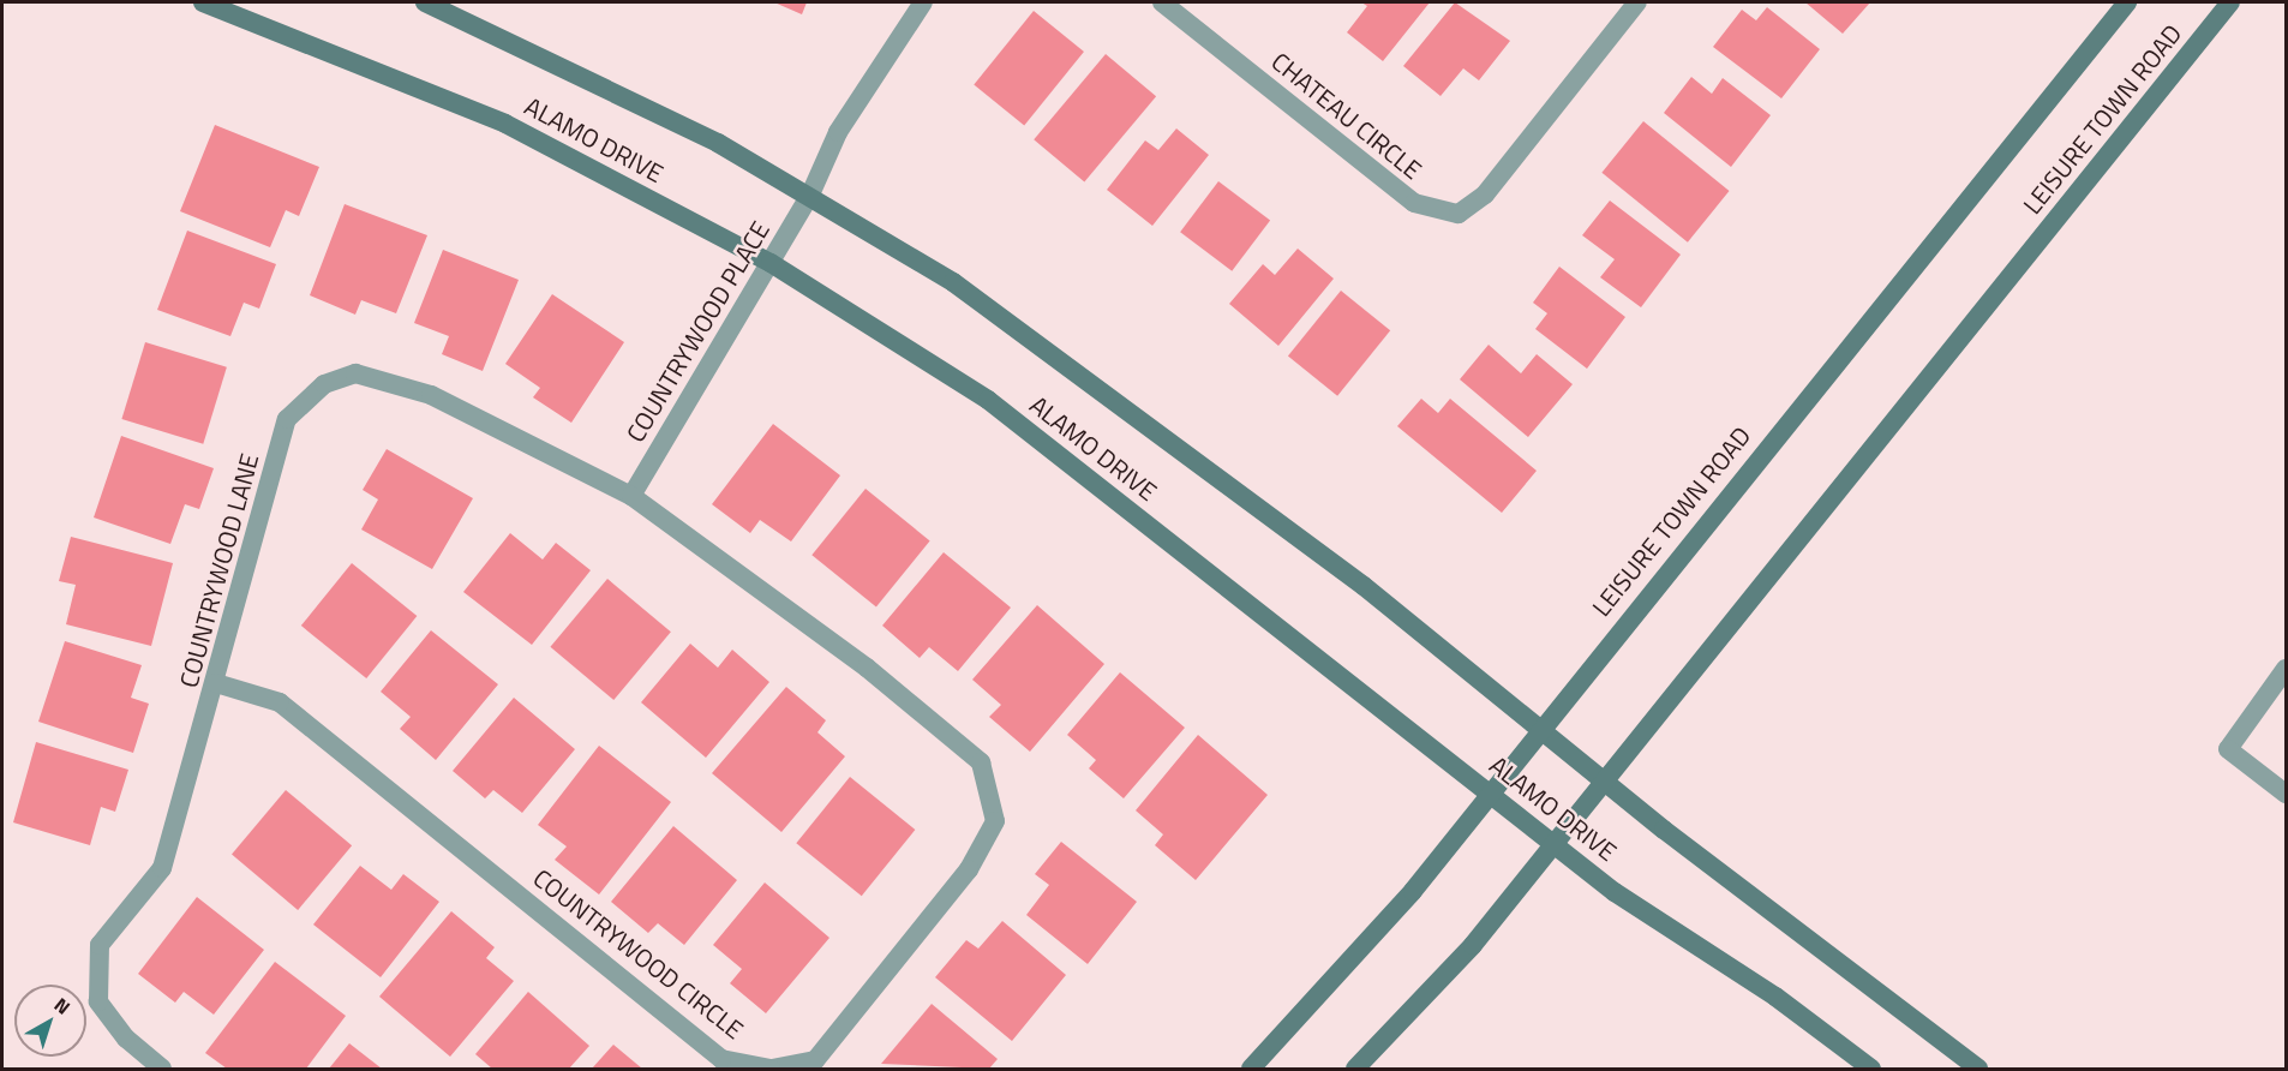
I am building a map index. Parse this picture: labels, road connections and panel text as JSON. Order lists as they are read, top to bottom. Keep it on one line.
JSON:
{"streets":{"main road":["LEISURE TOWN ROAD","ALAMO DRIVE"],"street":["CHATEAU CIRCLE","COUNTRYWOOD PLACE","COUNTRYWOOD LANE","COUNTRYWOOD CIRCLE"]},"crossings":[["LEISURE TOWN ROAD","ALAMO DRIVE"],["ALAMO DRIVE","COUNTRYWOOD PLACE"],["COUNTRYWOOD PLACE","COUNTRYWOOD LANE"],["COUNTRYWOOD PLACE","COUNTRYWOOD CIRCLE"],["COUNTRYWOOD LANE","COUNTRYWOOD CIRCLE"]],"north":"top right"}
